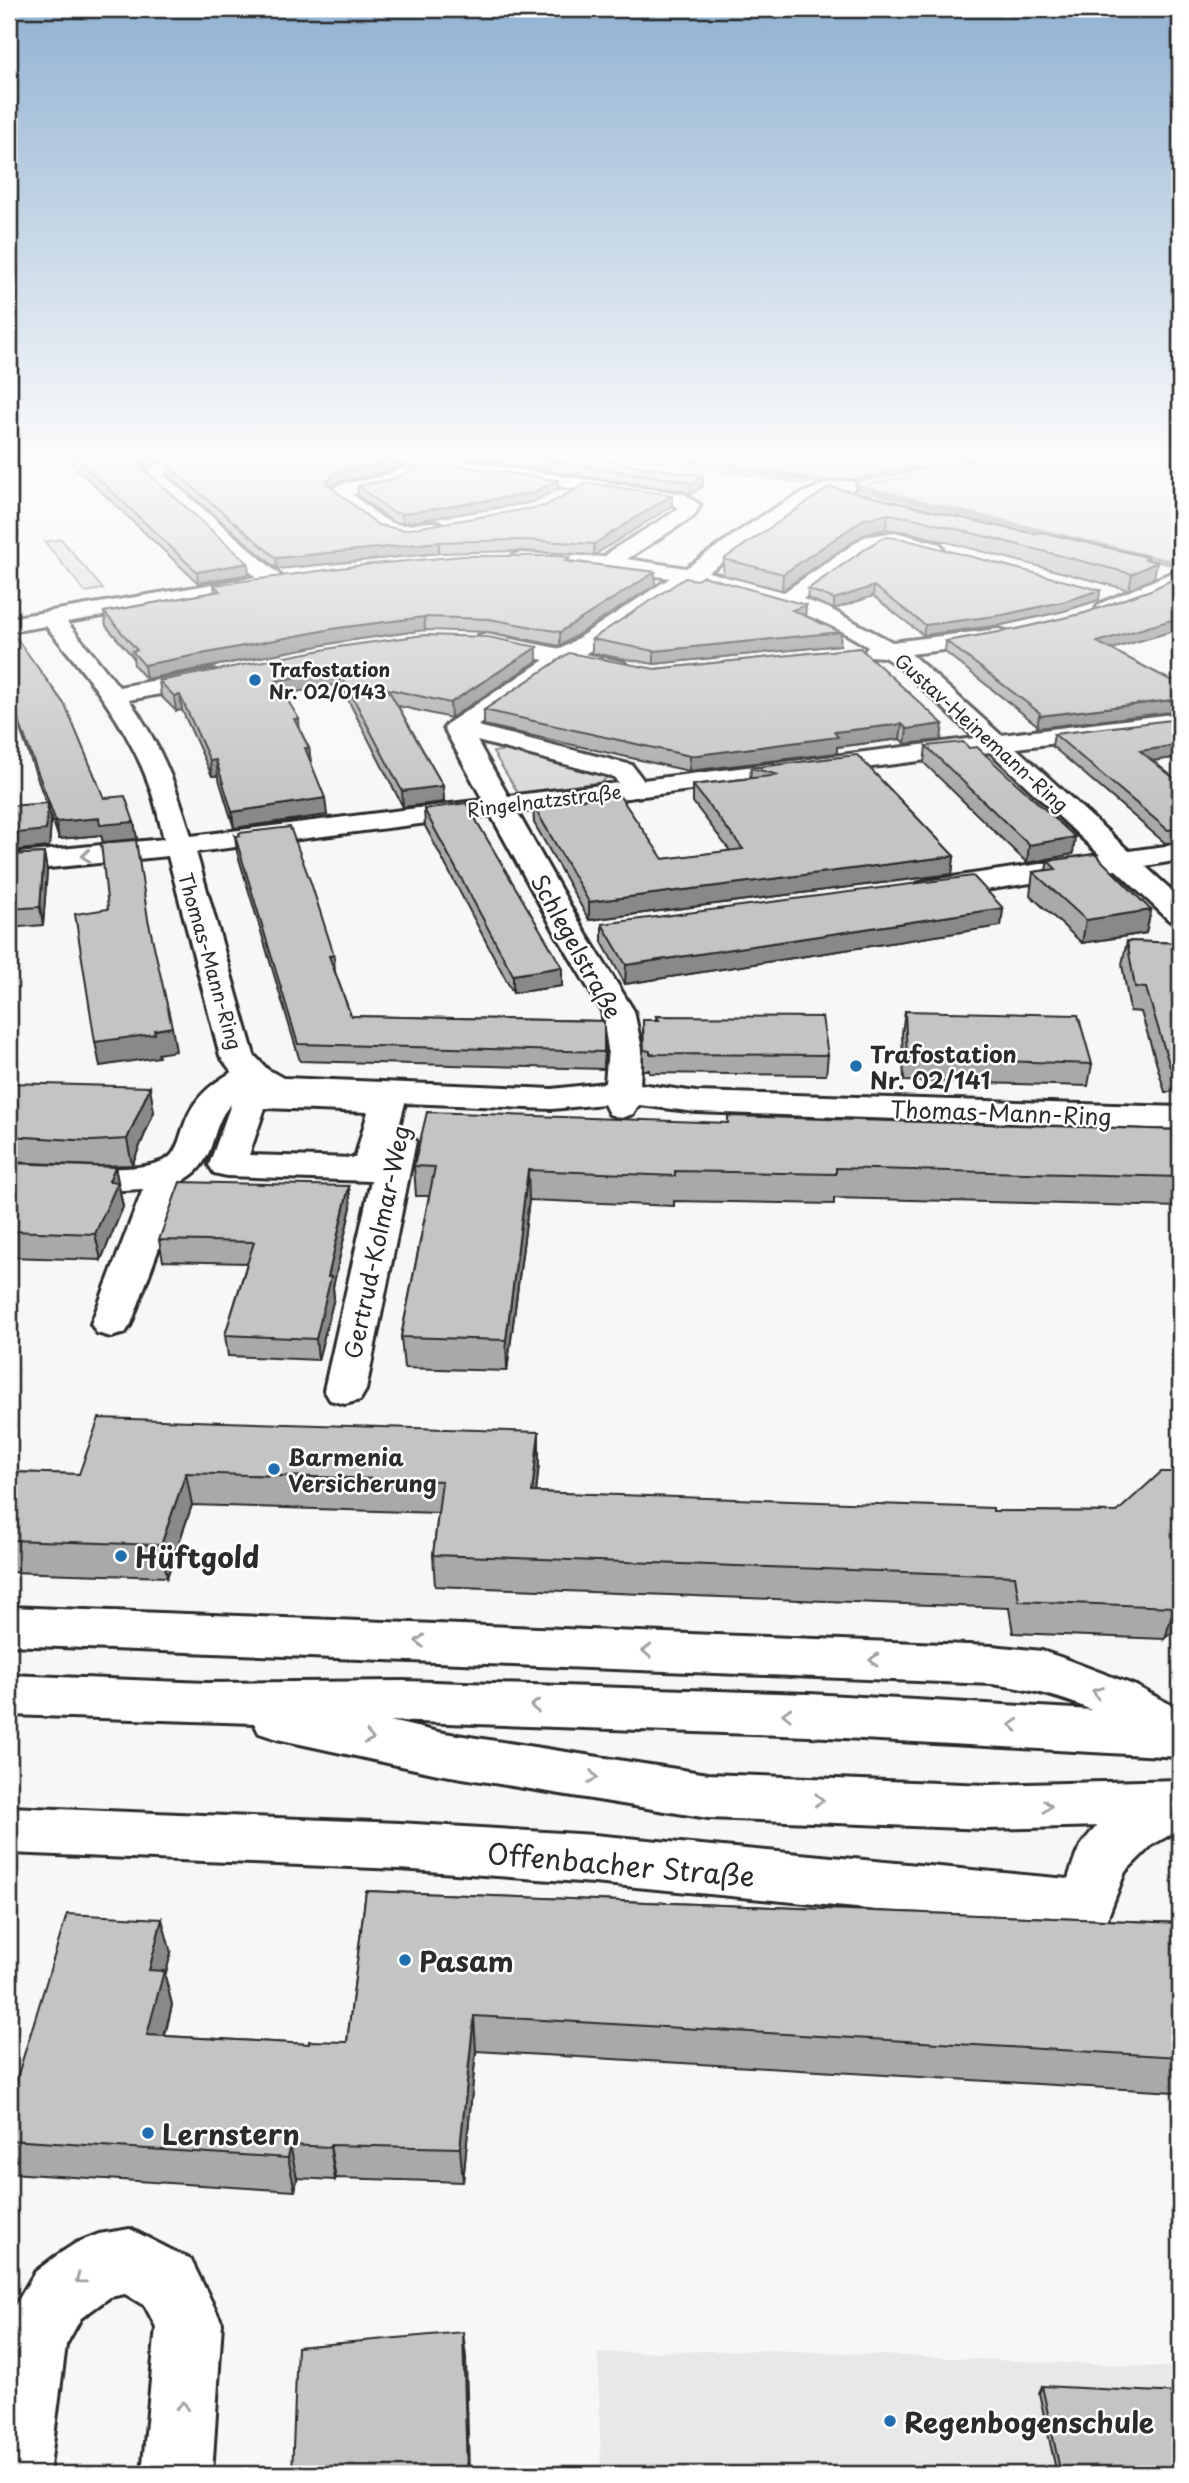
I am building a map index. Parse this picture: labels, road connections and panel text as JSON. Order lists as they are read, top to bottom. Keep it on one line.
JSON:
{"streets":{"street":["Gustav-Heinemann-Ring","Ringelnatzstraße","Schlegelstraße","Thomas-Mann-Ring","Gertrud-Kolmar-Weg","Offenbacher Straße"]},"crossings":[["Gustav-Heinemann-Ring","Ringelnatzstraße"],["Ringelnatzstraße","Schlegelstraße"],["Ringelnatzstraße","Thomas-Mann-Ring"],["Schlegelstraße","Thomas-Mann-Ring"],["Thomas-Mann-Ring","Gertrud-Kolmar-Weg"]],"places":["Trafostation Nr. 02/0143","Trafostation Nr. 02/141","Barmenia Versicherung","Hüftgold","Pasam","Lernstern","Regenbogenschule"]}
